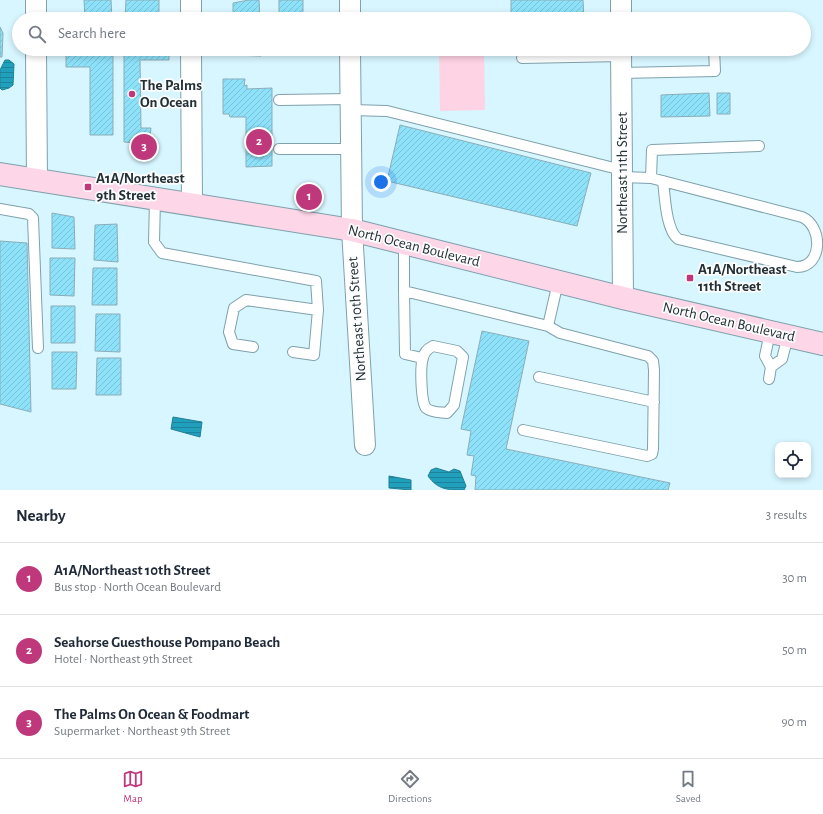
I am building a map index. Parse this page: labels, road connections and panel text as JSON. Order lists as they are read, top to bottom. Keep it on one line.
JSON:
{"streets":{"main road":["North Ocean Boulevard"],"street":["Northeast 11th Street","Northeast 10th Street"]},"crossings":[["Northeast 11th Street","North Ocean Boulevard"],["North Ocean Boulevard","Northeast 10th Street"]],"places":{"other":["The Palms On Ocean"],"transit":["A1A/Northeast 9th Street","A1A/Northeast 11th Street"]},"page":{"search":"Search here","pins":["2","3","1"],"heading":["Nearby","3 results"],"list":[{"mark":"1","name":"A1A/Northeast 10th Street","note":"Bus stop · North Ocean Boulevard","value":"30 m"},{"mark":"2","name":"Seahorse Guesthouse Pompano Beach","note":"Hotel · Northeast 9th Street","value":"50 m"},{"mark":"3","name":"The Palms On Ocean & Foodmart","note":"Supermarket · Northeast 9th Street","value":"90 m"}],"nav":["Map","Directions","Saved"]}}
